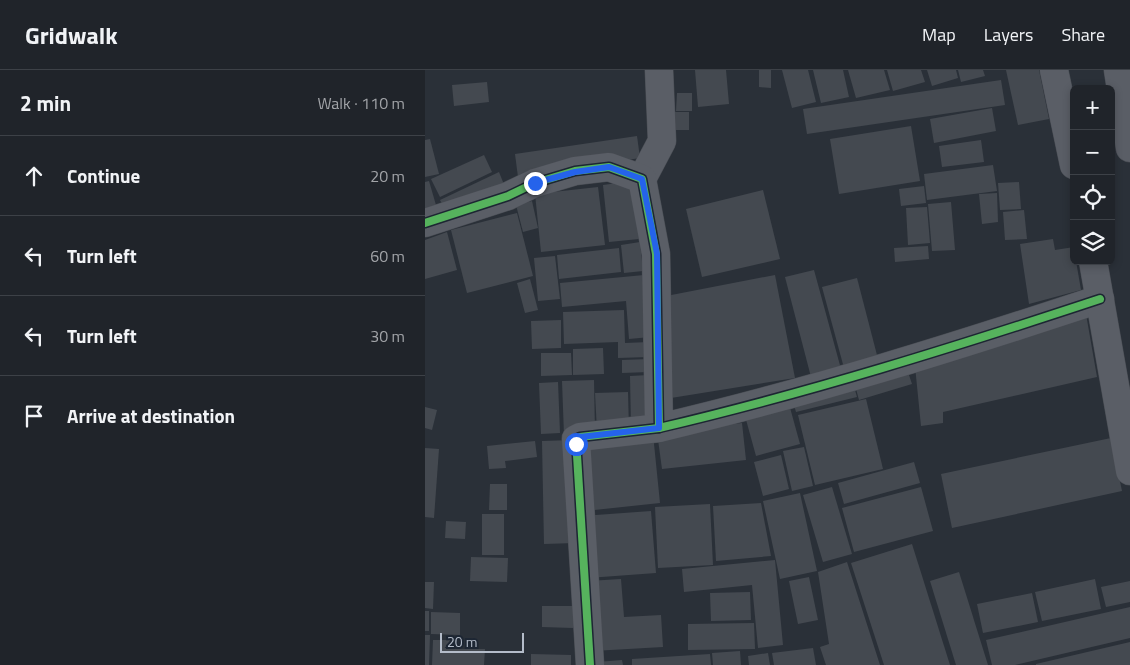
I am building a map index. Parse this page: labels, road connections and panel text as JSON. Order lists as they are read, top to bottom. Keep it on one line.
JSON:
{"scale_bar":"20 m","page":{"header":"Gridwalk","nav":["Map","Layers","Share"],"heading":["2 min","Walk · 110 m"],"map_buttons":["+","−"],"list":[["Continue","20 m"],["Turn left","60 m"],["Turn left","30 m"],"Arrive at destination"],"scale":"20 m"}}
